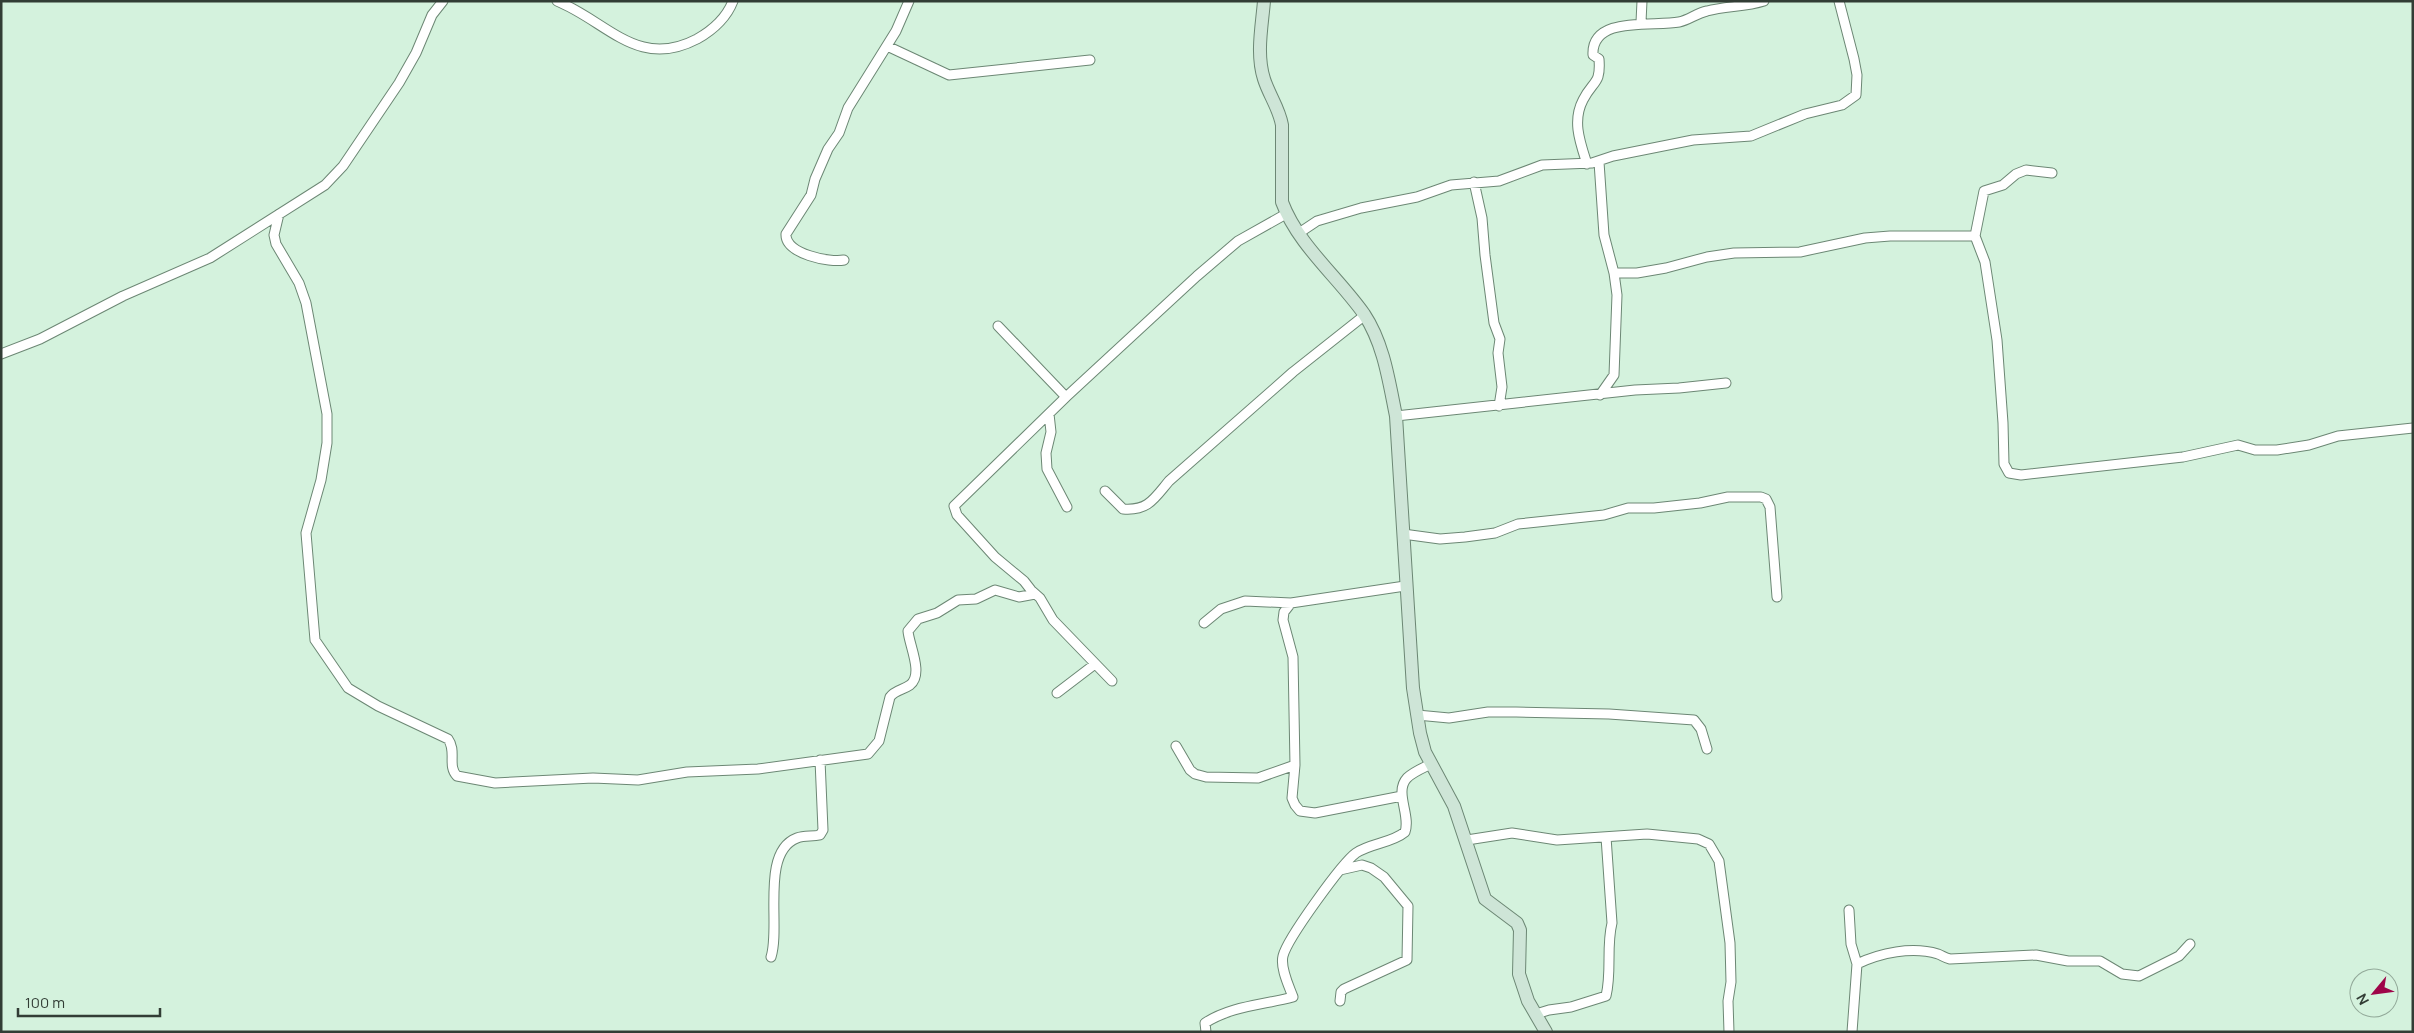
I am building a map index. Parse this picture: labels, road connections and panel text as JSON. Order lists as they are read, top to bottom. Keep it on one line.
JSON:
{"scale_bar":"100 m","north":"bottom left"}
